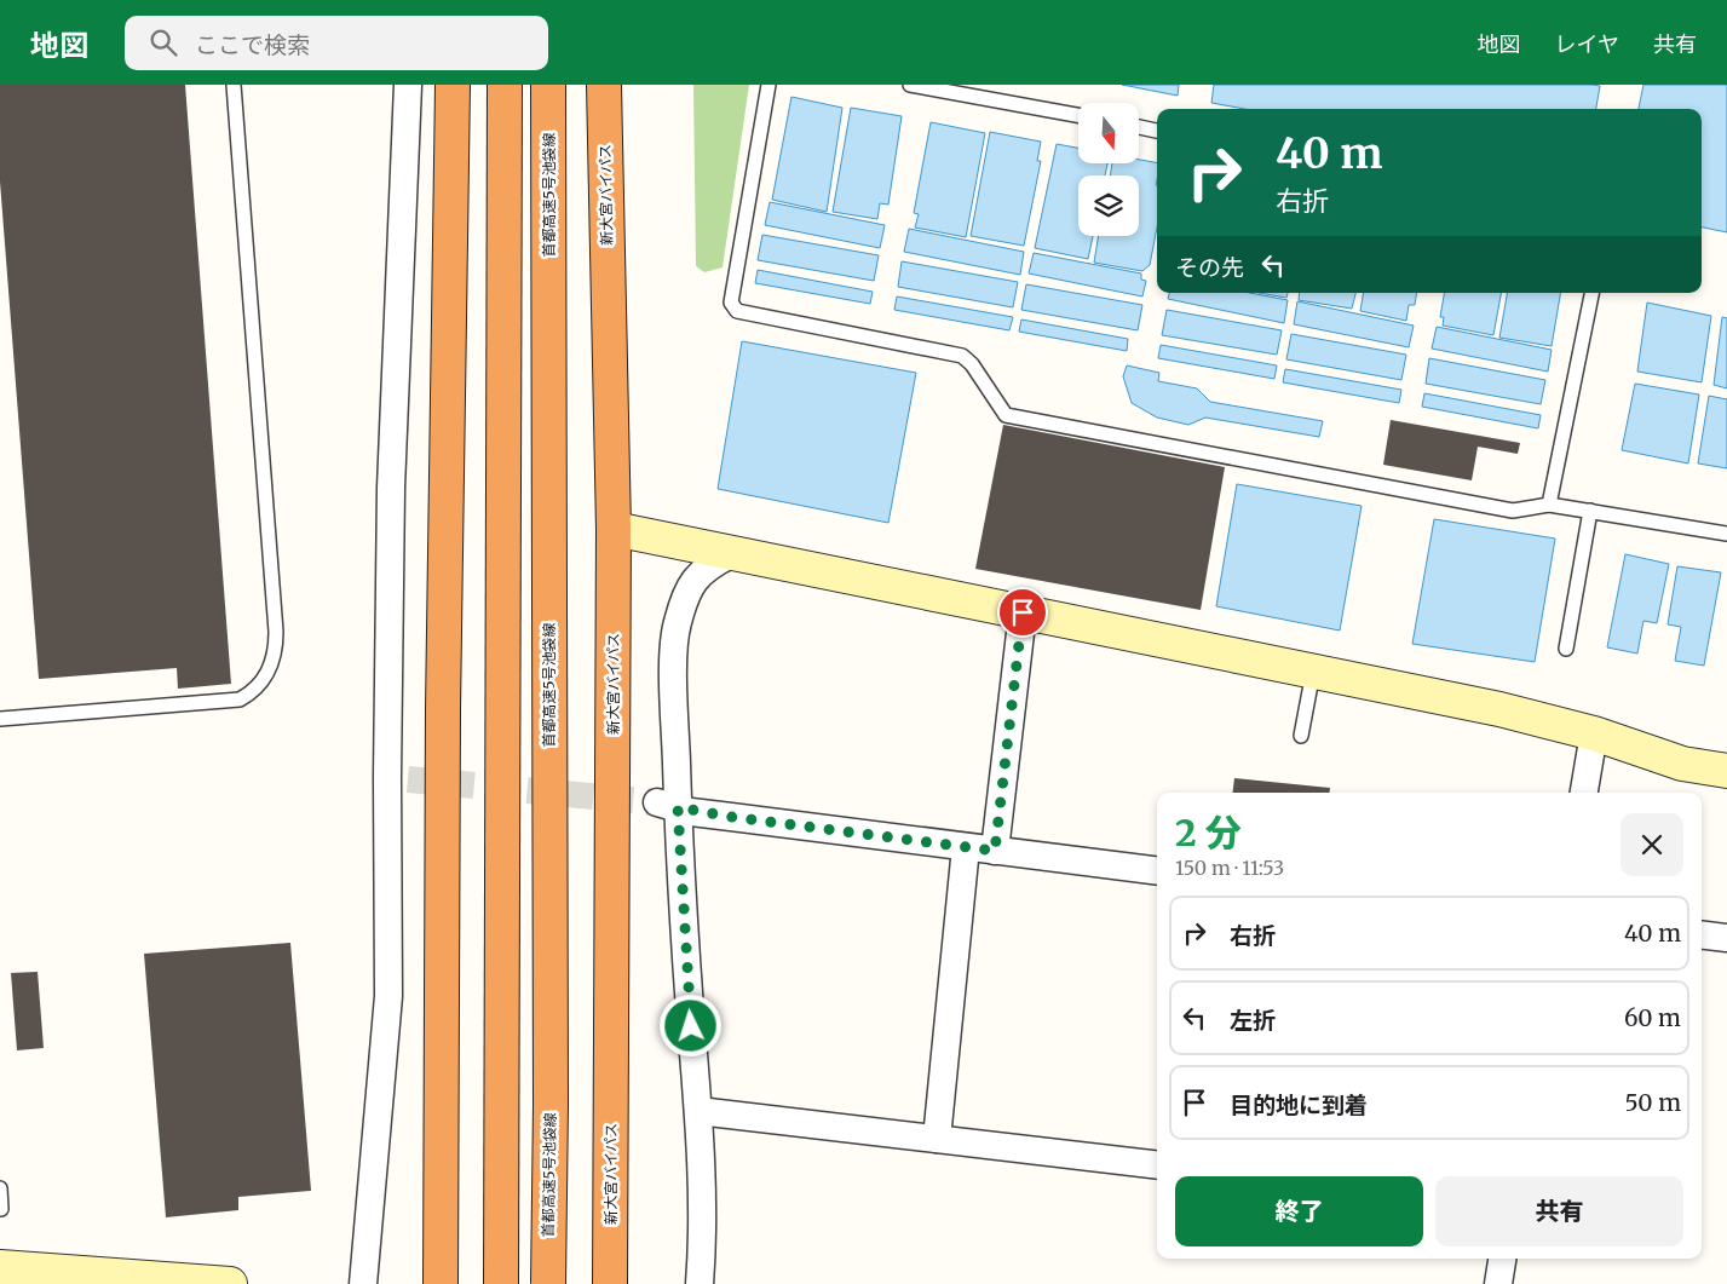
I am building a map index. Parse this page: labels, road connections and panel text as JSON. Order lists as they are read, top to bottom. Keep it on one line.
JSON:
{"streets":{"highway":["首都高速5号池袋線","新大宮バイパス"]},"north":"bottom","page":{"header":"地図","search":"ここで検索","nav":["地図","レイヤ","共有"],"turn":["40 m","右折"],"then":"その先","heading":["2 分","150 m · 11:53"],"list":[{"name":"右折","value":"40 m"},{"name":"左折","value":"60 m"},{"name":"目的地に到着","value":"50 m"}],"buttons":["終了","共有"]}}
